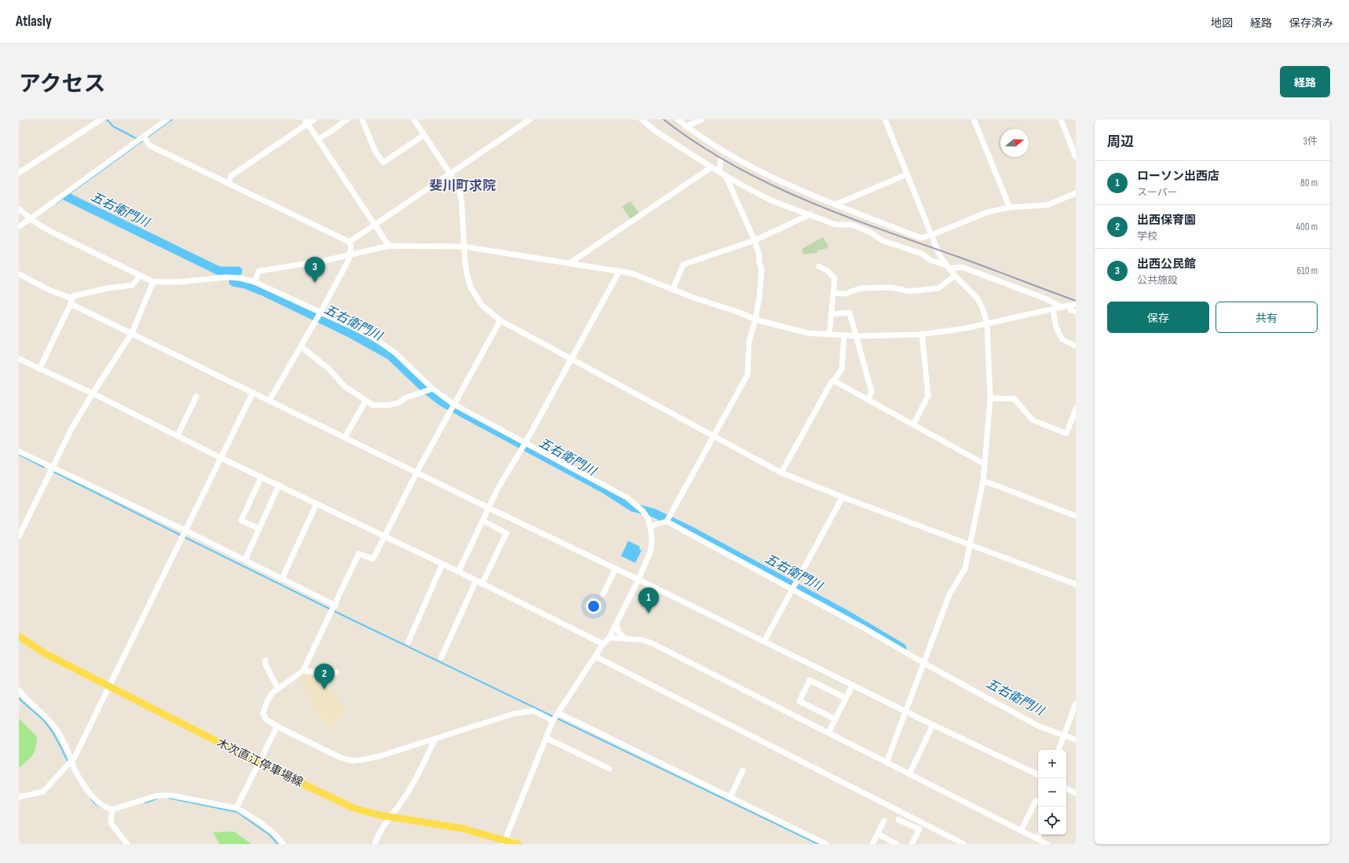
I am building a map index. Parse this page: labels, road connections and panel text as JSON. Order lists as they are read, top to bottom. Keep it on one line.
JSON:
{"streets":{"main road":["木次直江停車場線"]},"districts":["斐川町求院"],"water":["五右衛門川"],"north":"right","page":{"header":"Atlasly","nav":["地図","経路","保存済み"],"title":"アクセス","buttons":["経路",["保存","共有"]],"heading":["周辺","3件"],"list":[{"mark":"1","name":"ローソン出西店","note":"スーパー","value":"80 m"},{"mark":"2","name":"出西保育園","note":"学校","value":"400 m"},{"mark":"3","name":"出西公民館","note":"公共施設","value":"610 m"}],"pins":["3","1","2"],"map_buttons":["+","−"]}}
